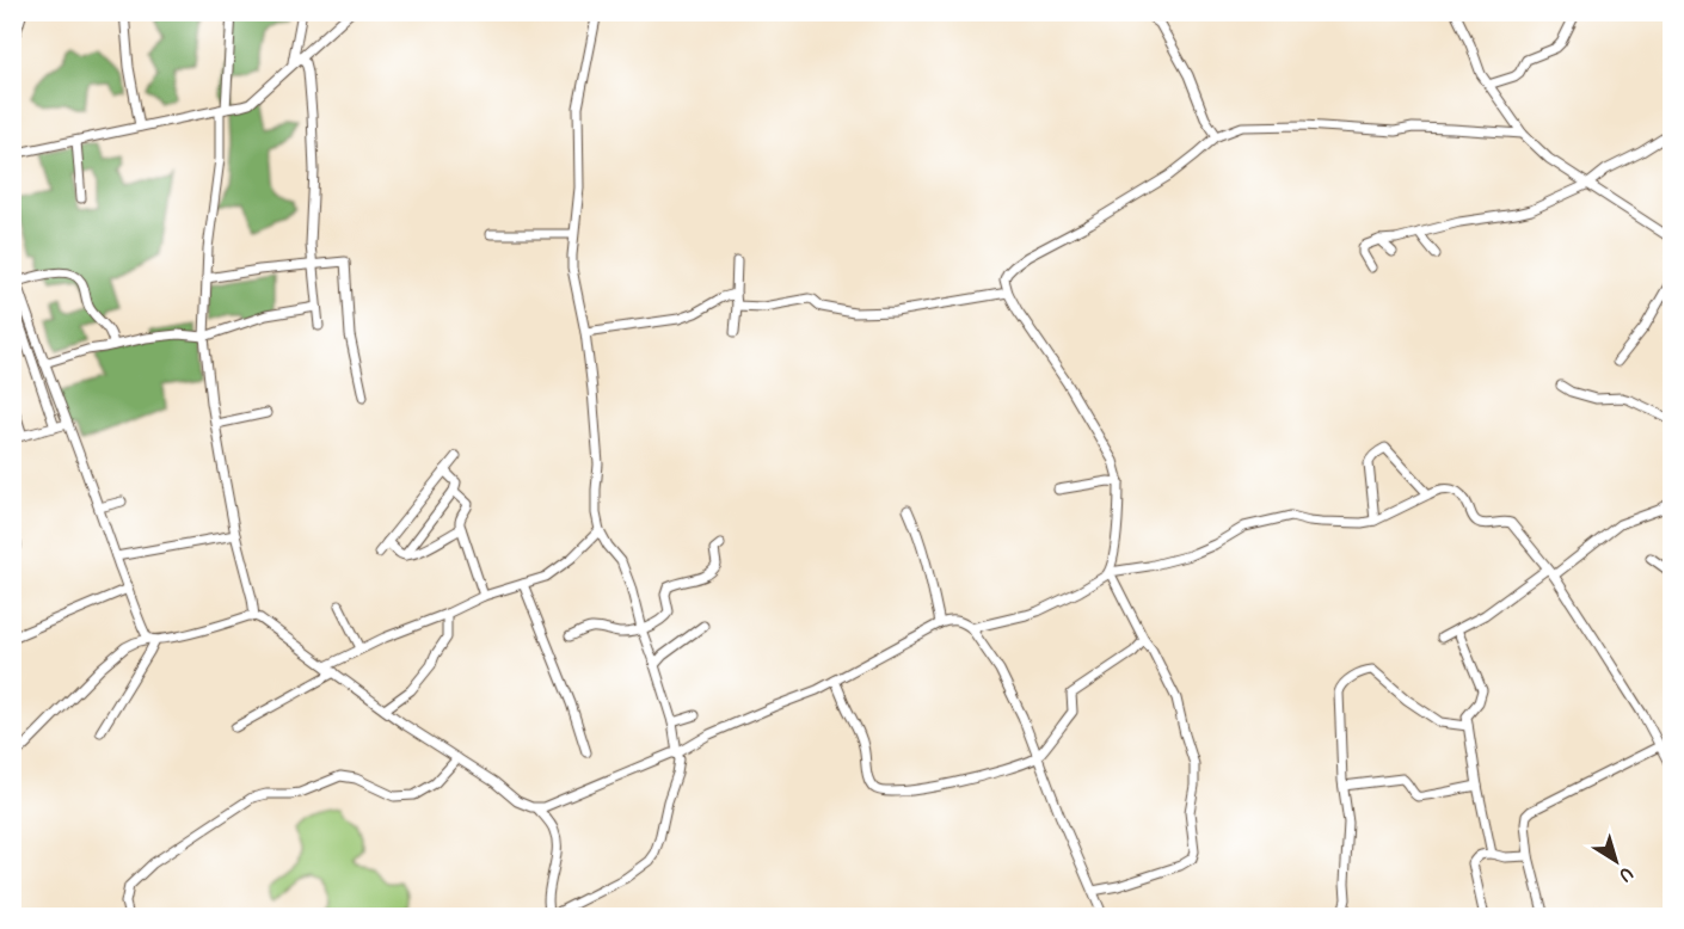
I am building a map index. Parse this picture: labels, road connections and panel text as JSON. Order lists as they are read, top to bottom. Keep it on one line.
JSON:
{"north":"bottom right"}
